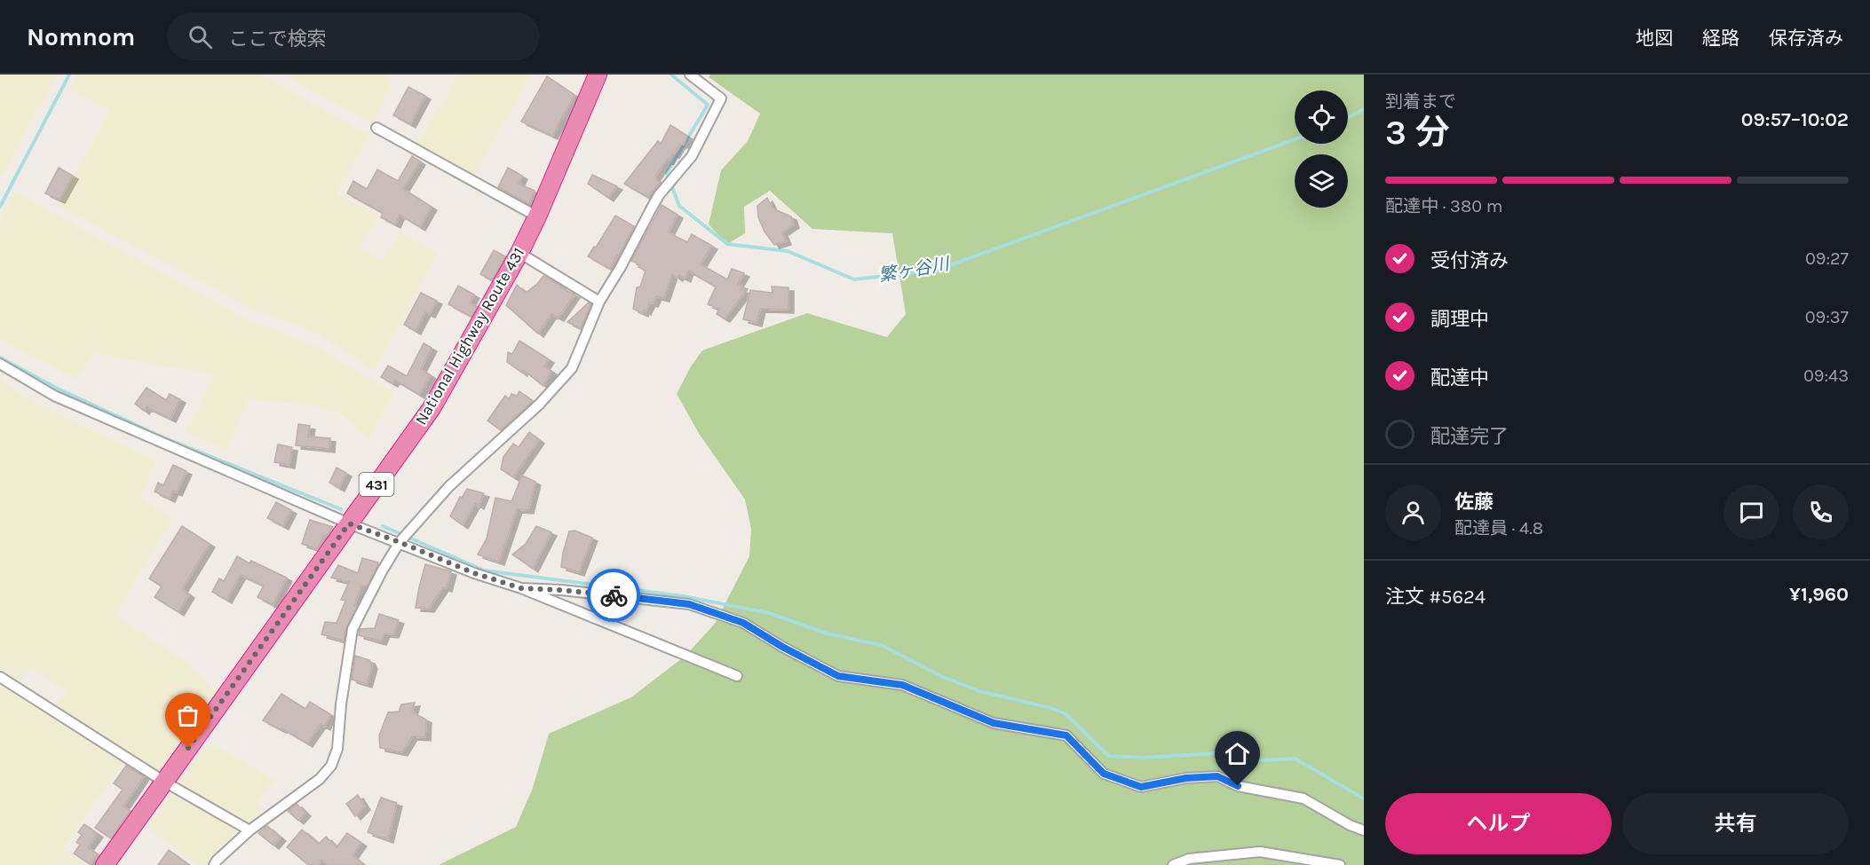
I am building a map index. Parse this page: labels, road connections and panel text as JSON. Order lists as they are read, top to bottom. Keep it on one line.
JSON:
{"streets":{"highway":["National Highway Route 431","431"]},"water":["繁ヶ谷川"],"page":{"header":"Nomnom","search":"ここで検索","nav":["地図","経路","保存済み"],"heading":["3 分","到着まで","09:57–10:02"],"panel":["佐藤","配達員 · 4.8","注文 #5624","¥1,960"],"bar":"配達中 · 380 m","list":[["受付済み","09:27"],["調理中","09:37"],["配達中","09:43"],"配達完了"],"buttons":["ヘルプ","共有"]}}
